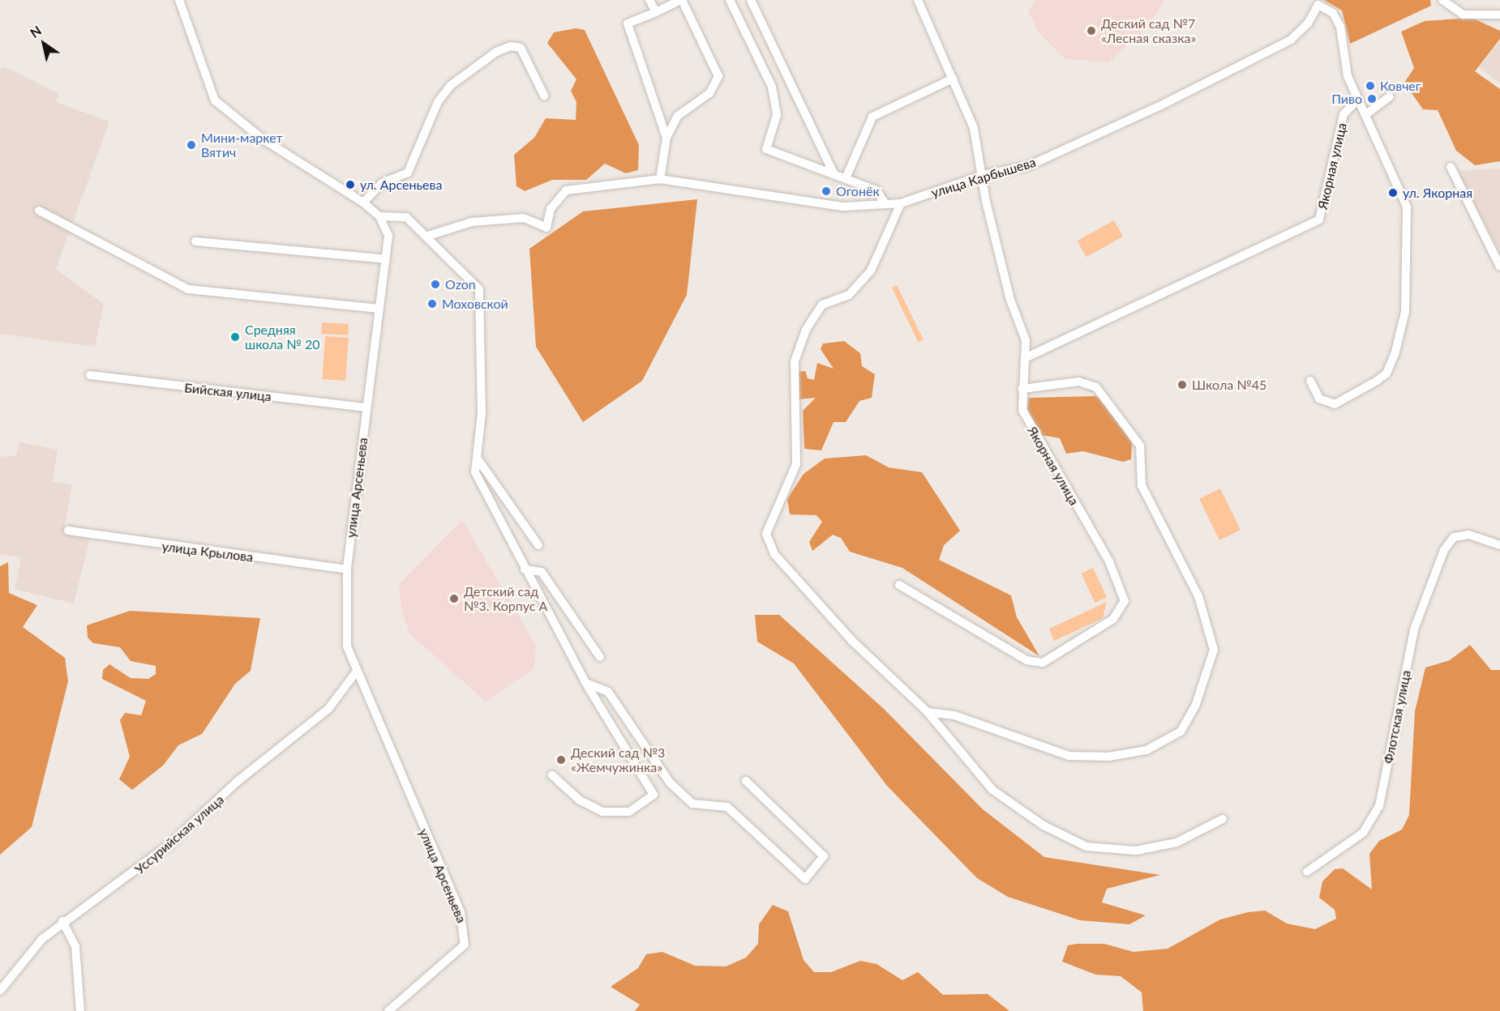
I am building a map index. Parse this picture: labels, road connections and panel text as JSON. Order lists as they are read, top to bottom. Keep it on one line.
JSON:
{"streets":{"street":["Якорная улица","улица Карбышева","Бийская улица","улица Арсеньева","улица Крылова","Флотская улица","Уссурийская улица"]},"crossings":[["Якорная улица","улица Карбышева"],["Бийская улица","улица Арсеньева"],["улица Арсеньева","улица Крылова"],["улица Арсеньева","Уссурийская улица"]],"places":["Деский сад №7 «Лесная сказка»","Ковчег","Пиво","Мини-маркет Вятич","ул. Арсеньева","Огонёк","ул. Якорная","Ozon","Моховской","Средняя школа № 20","Школа №45","Детский сад №3. Корпус А","Деский сад №3 «Жемчужинка»"],"north":"top left"}
